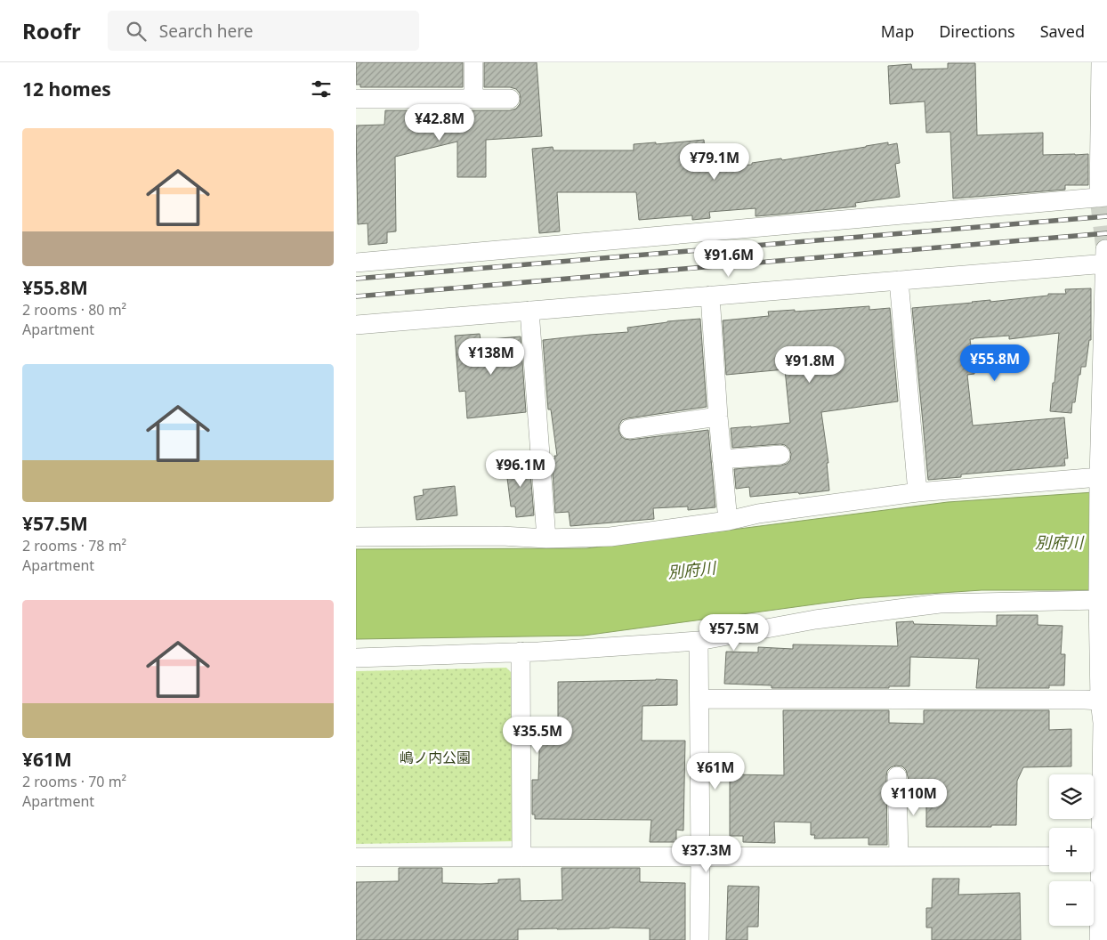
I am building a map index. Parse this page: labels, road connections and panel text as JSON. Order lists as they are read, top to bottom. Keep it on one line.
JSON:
{"water":["別府川"],"parks":["嶋ノ内公園"],"page":{"header":"Roofr","search":"Search here","nav":["Map","Directions","Saved"],"heading":"12 homes","price":["¥42.8M","¥79.1M","¥91.6M","¥138M","¥55.8M","¥91.8M","¥96.1M","¥57.5M","¥35.5M","¥61M","¥110M","¥37.3M"],"list":[{"name":"¥55.8M","note":"2 rooms · 80 m² · Apartment"},{"name":"¥57.5M","note":"2 rooms · 78 m² · Apartment"},{"name":"¥61M","note":"2 rooms · 70 m² · Apartment"}],"map_buttons":["+","−"]}}
